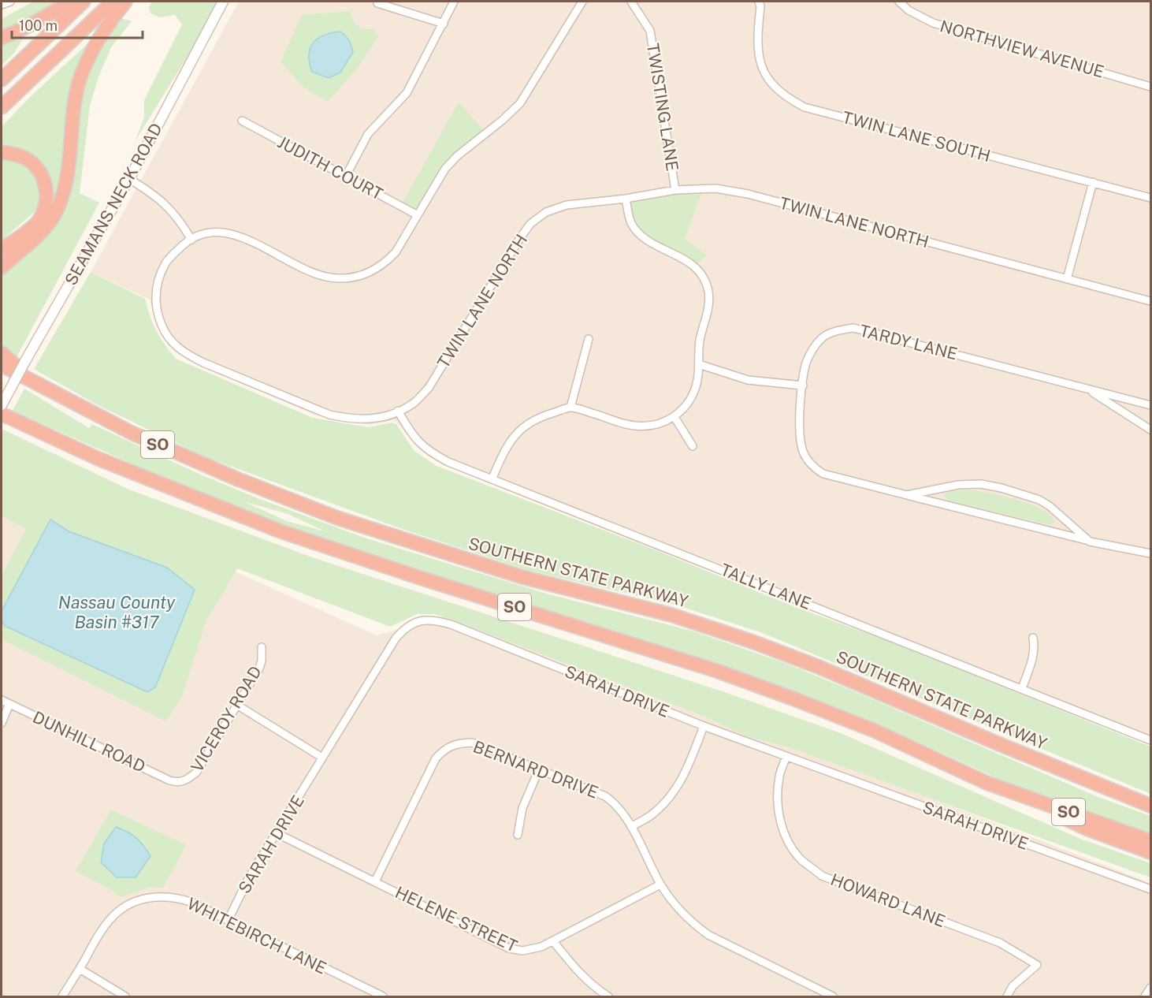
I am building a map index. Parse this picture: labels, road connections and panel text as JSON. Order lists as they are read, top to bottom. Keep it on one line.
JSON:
{"streets":{"highway":["SO","SOUTHERN STATE PARKWAY"],"main road":["SEAMANS NECK ROAD"],"street":["NORTHVIEW AVENUE","TWISTING LANE","TWIN LANE SOUTH","JUDITH COURT","TWIN LANE NORTH","TARDY LANE","TALLY LANE","SARAH DRIVE","VICEROY ROAD","DUNHILL ROAD","BERNARD DRIVE","HOWARD LANE","HELENE STREET","WHITEBIRCH LANE"]},"crossings":[["TWISTING LANE","TWIN LANE NORTH"],["TWIN LANE NORTH","TALLY LANE"],["SARAH DRIVE","HOWARD LANE"],["SARAH DRIVE","HELENE STREET"],["SARAH DRIVE","WHITEBIRCH LANE"],["VICEROY ROAD","DUNHILL ROAD"],["BERNARD DRIVE","HELENE STREET"]],"water":["Nassau County Basin #317"],"scale_bar":"100 m"}
